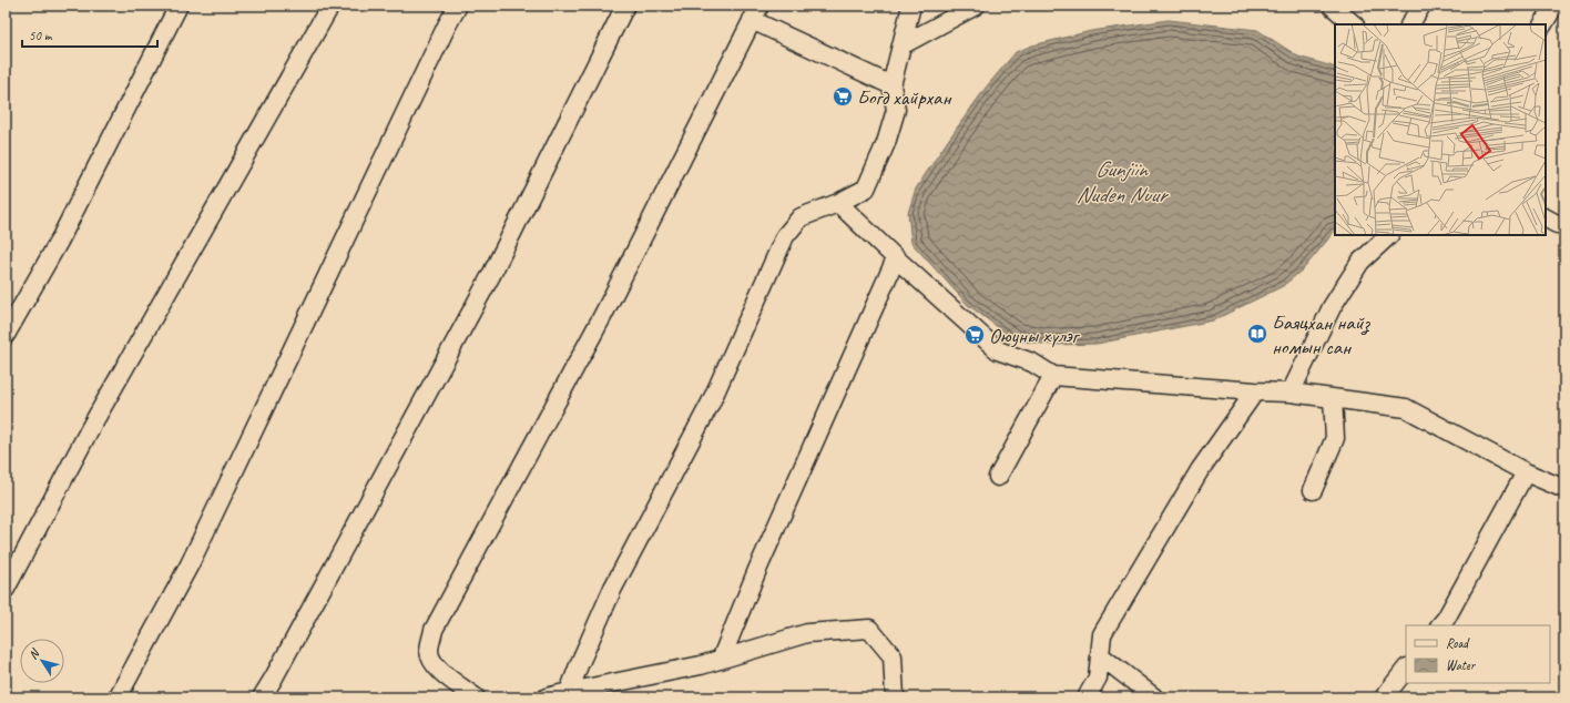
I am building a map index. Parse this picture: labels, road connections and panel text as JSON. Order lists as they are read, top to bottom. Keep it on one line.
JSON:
{"water":["Gunjiin Nuden Nuur"],"places":{"supermarket":["Богд хайрхан","Оюуны хүлэг"],"library":["Баяцхан найз номын сан"]},"legend":["Road","Water"],"scale_bar":"50 m","north":"top left"}
